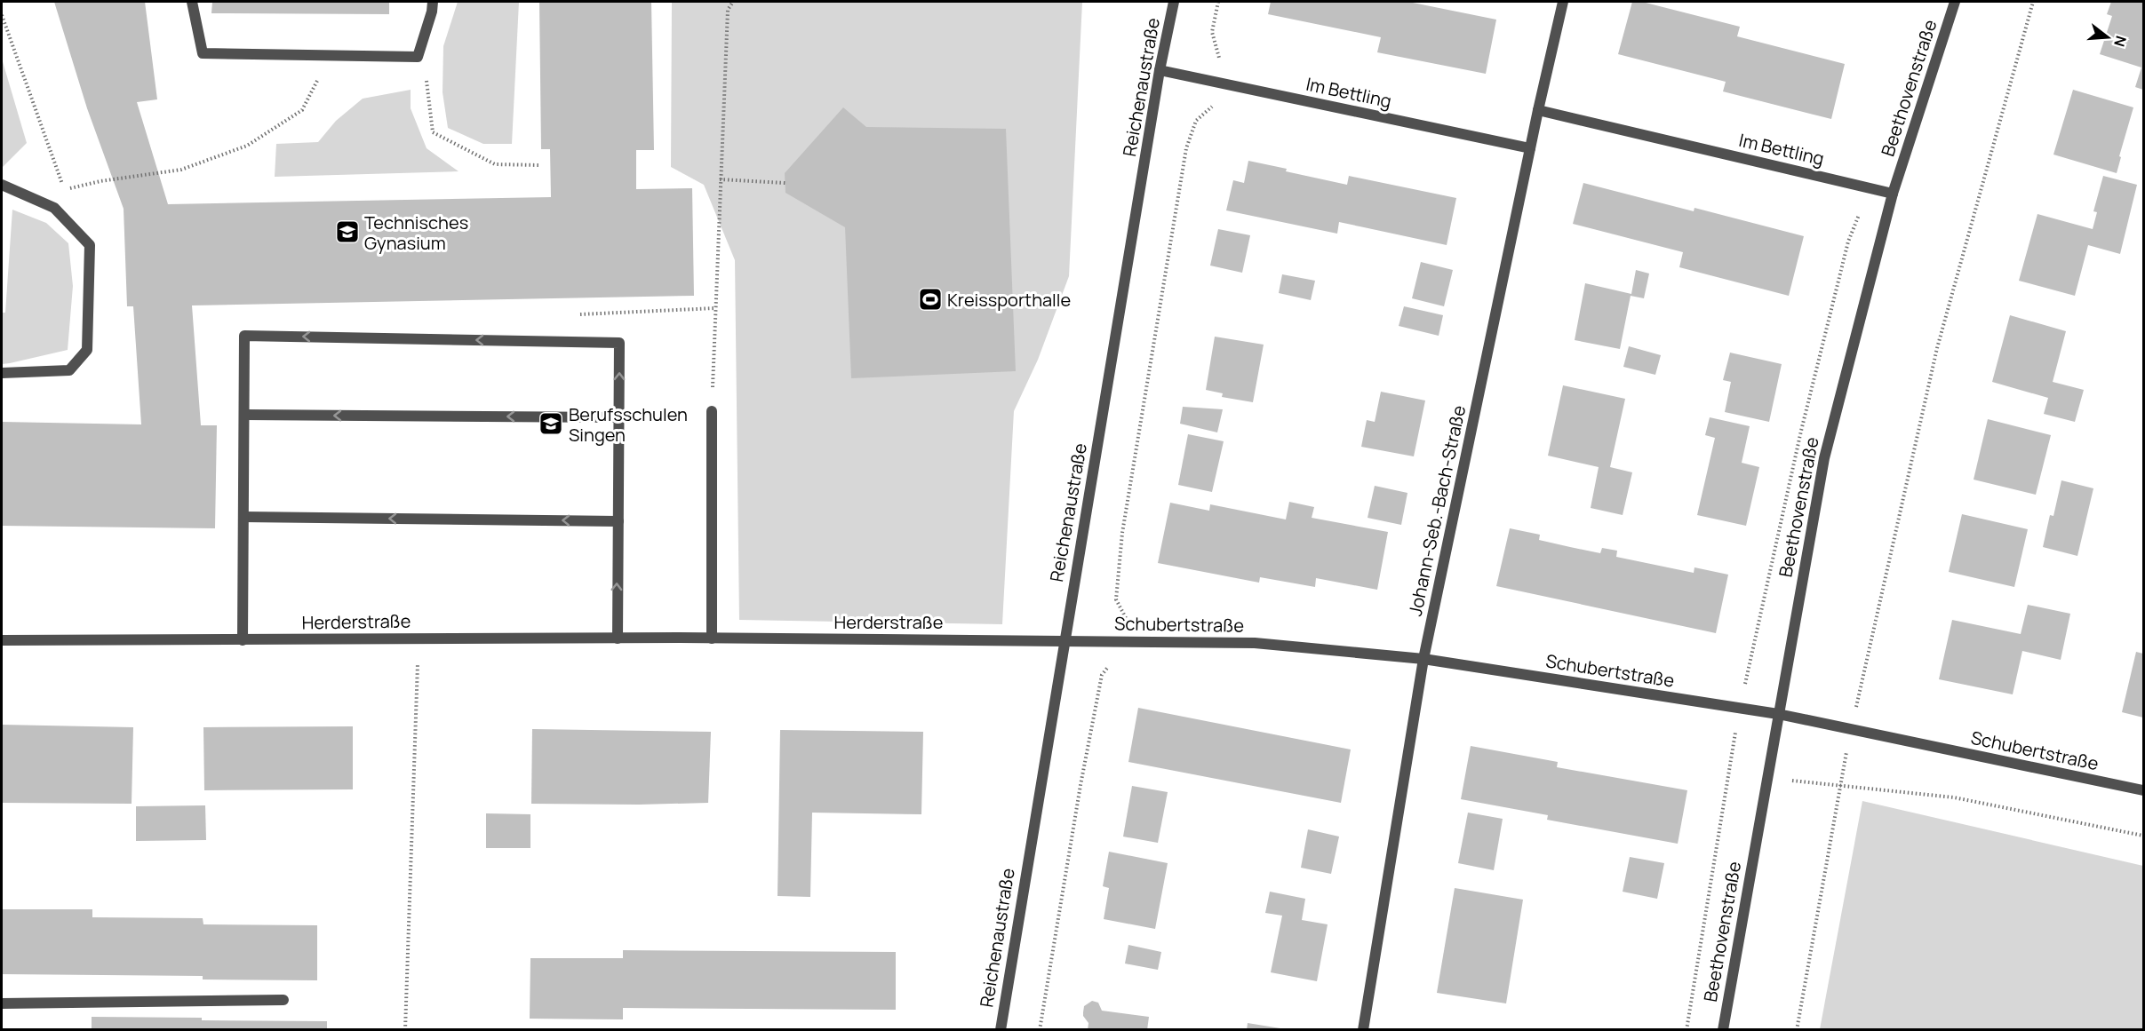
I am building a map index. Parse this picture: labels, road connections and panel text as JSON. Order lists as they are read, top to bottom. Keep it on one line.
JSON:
{"streets":{"street":["Reichenaustraße","Beethovenstraße","Im Bettling","Johann-Seb.-Bach-Straße","Herderstraße","Schubertstraße"]},"crossings":[["Reichenaustraße","Im Bettling"],["Reichenaustraße","Herderstraße"],["Reichenaustraße","Schubertstraße"],["Beethovenstraße","Im Bettling"],["Beethovenstraße","Schubertstraße"],["Im Bettling","Johann-Seb.-Bach-Straße"],["Johann-Seb.-Bach-Straße","Schubertstraße"],["Herderstraße","Schubertstraße"]],"places":{"school or university":["Technisches Gynasium","Berufsschulen Singen"],"sports":["Kreissporthalle"]},"north":"right"}
